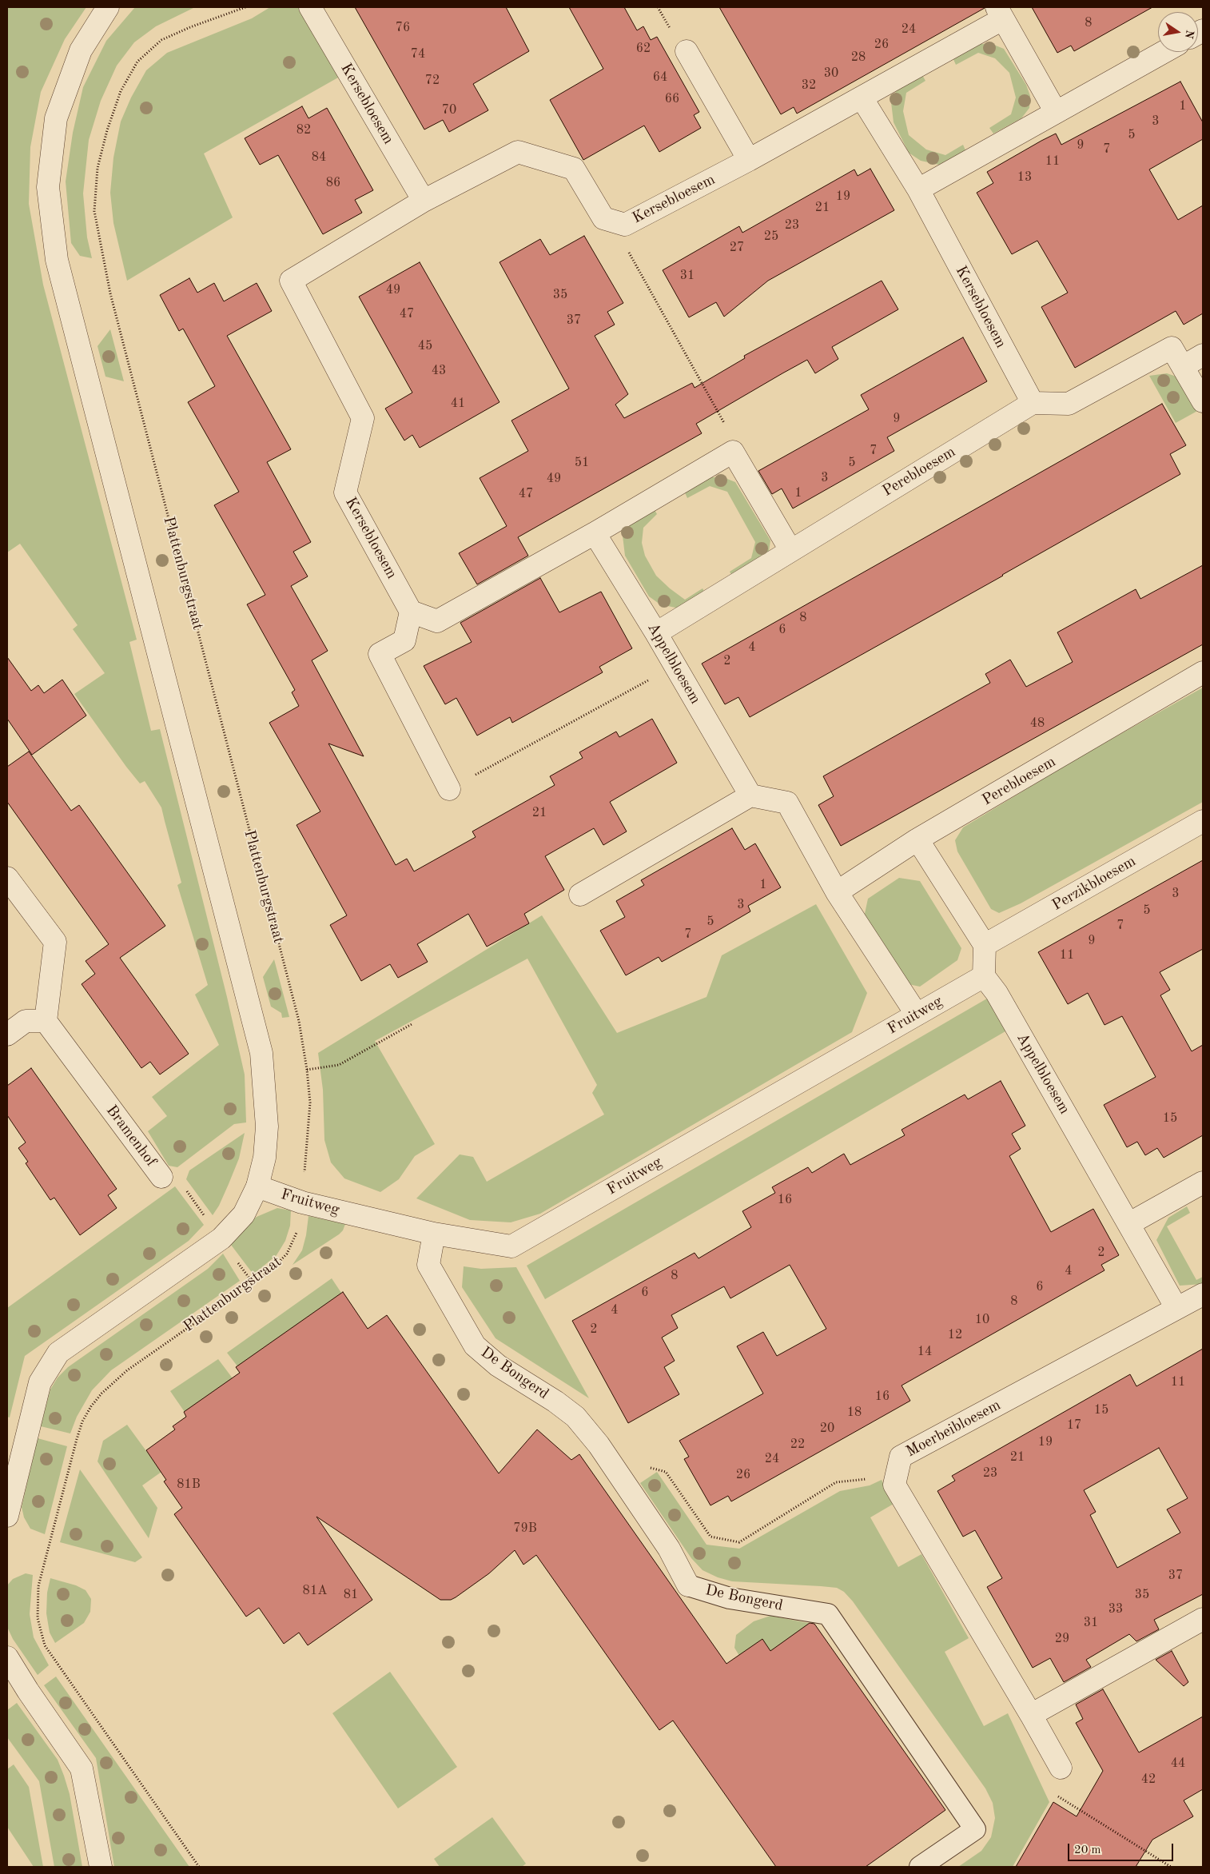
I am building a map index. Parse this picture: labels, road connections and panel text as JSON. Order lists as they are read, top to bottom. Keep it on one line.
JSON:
{"streets":{"street":["Kersebloesem","Perebloesem","Appelbloesem","Perzikbloesem","Fruitweg","Bramenhof","De Bongerd","Moerbeibloesem"],"path":["Plattenburgstraat"]},"crossings":[["Kersebloesem","Perebloesem"],["Perebloesem","Appelbloesem"],["Plattenburgstraat","Fruitweg"],["Appelbloesem","Fruitweg"],["Appelbloesem","Moerbeibloesem"],["Fruitweg","De Bongerd"]],"house_numbers":["8","76","24","26","62","74","28","30","64","72","32","66","1","70","3","82","5","9","7","84","11","13","86","19","21","23","25","27","31","49","35","47","37","45","43","41","9","7","51","5","3","49","1","47","8","6","4","2","48","21","1","3","3","5","5","7","7","9","11","15","16","2","4","8","6","6","8","4","10","2","12","14","11","16","15","18","17","20","19","22","21","24","23","26","81B","79B","37","81A","81","35","33","31","29","44","42"],"scale_bar":"20 m","north":"right"}
